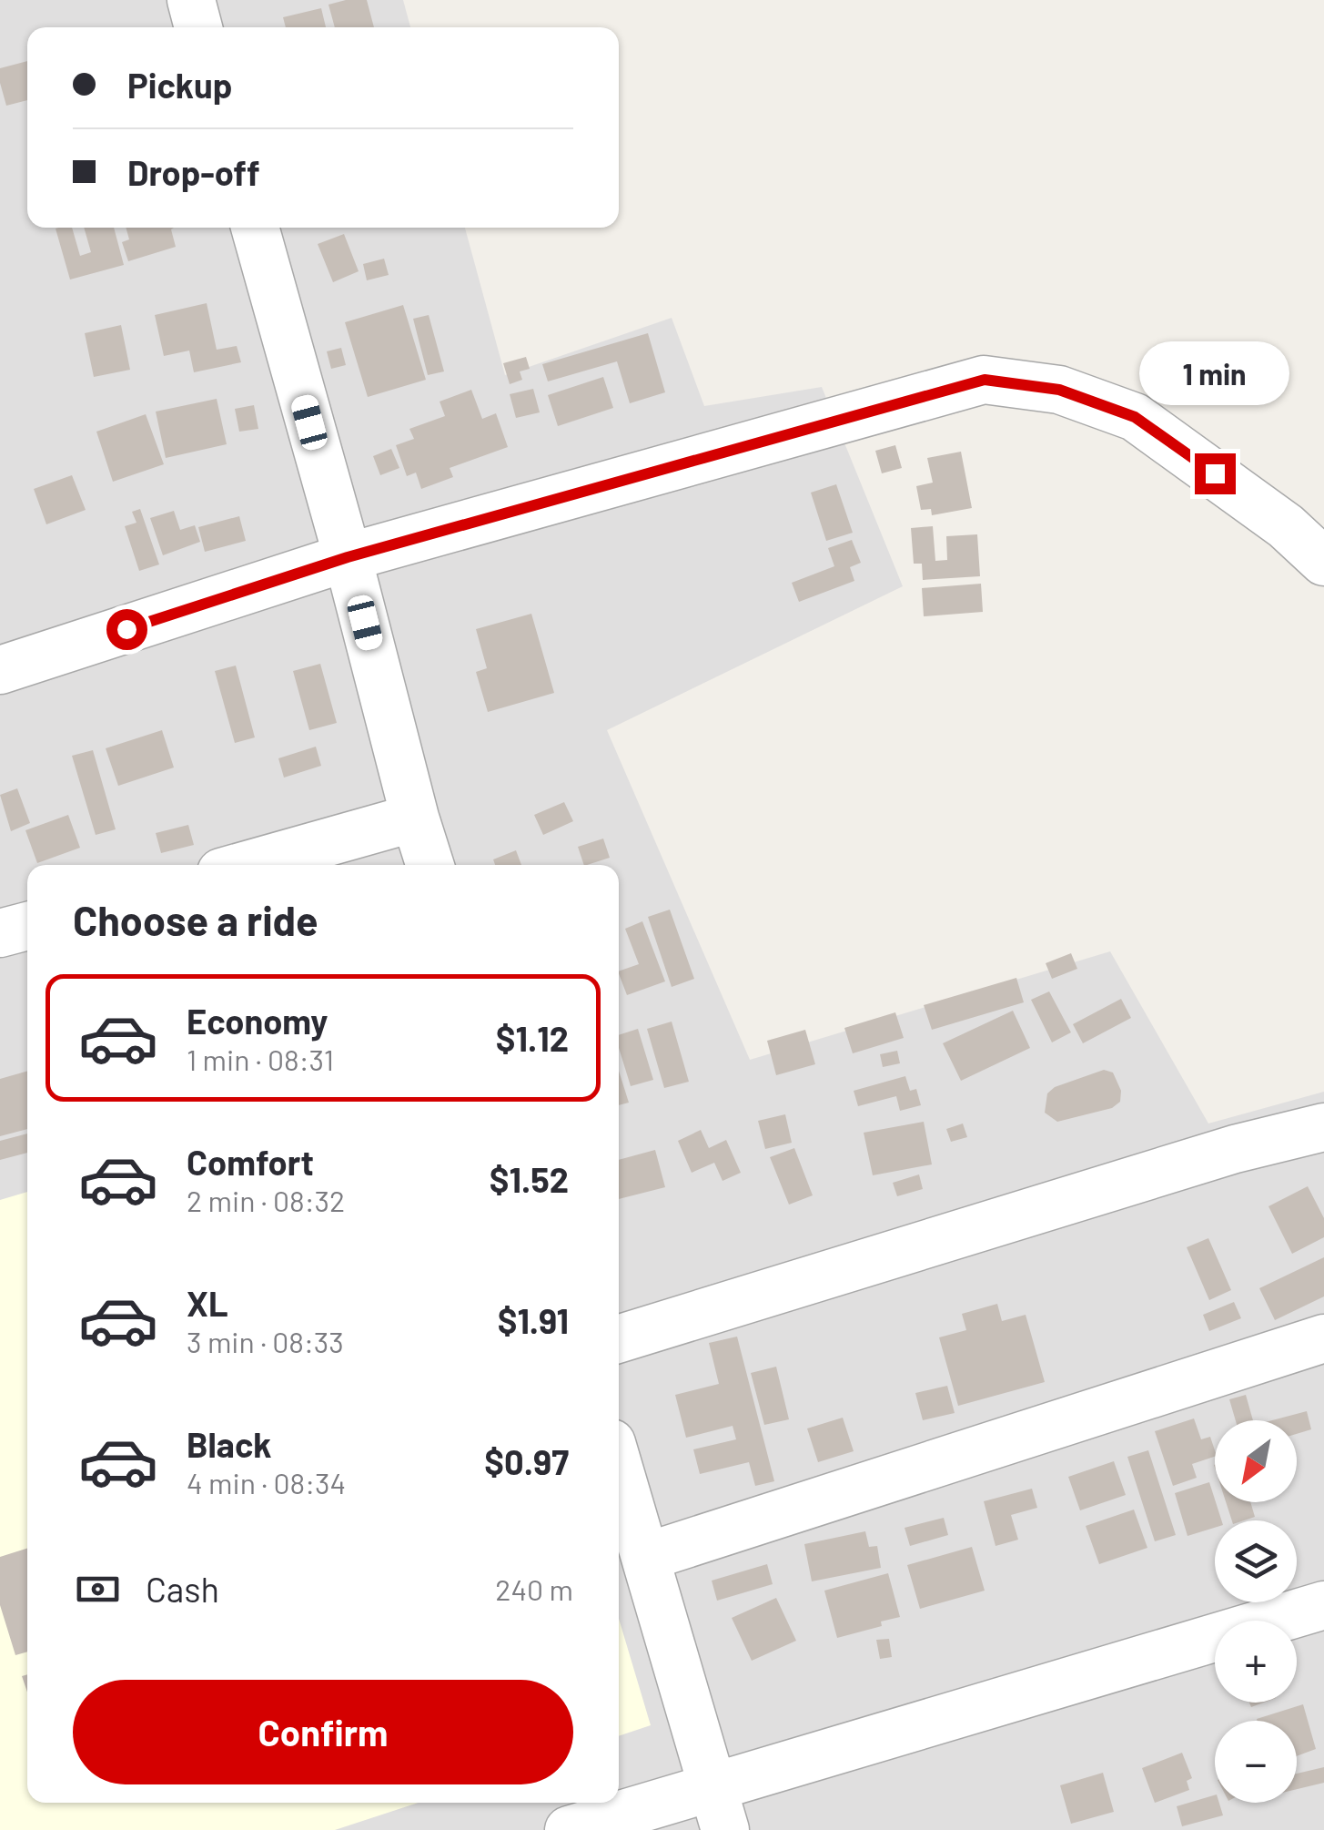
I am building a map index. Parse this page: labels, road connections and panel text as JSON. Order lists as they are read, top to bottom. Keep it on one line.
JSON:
{"north":"bottom left","page":{"banner":["Pickup","Drop-off"],"bubble":"1 min","heading":"Choose a ride","list":[{"name":"Economy","note":"1 min · 08:31","value":"$1.12"},{"name":"Comfort","note":"2 min · 08:32","value":"$1.52"},{"name":"XL","note":"3 min · 08:33","value":"$1.91"},{"name":"Black","note":"4 min · 08:34","value":"$0.97"}],"map_buttons":["+","−"],"pay":["Cash","240 m"],"buttons":"Confirm"}}
